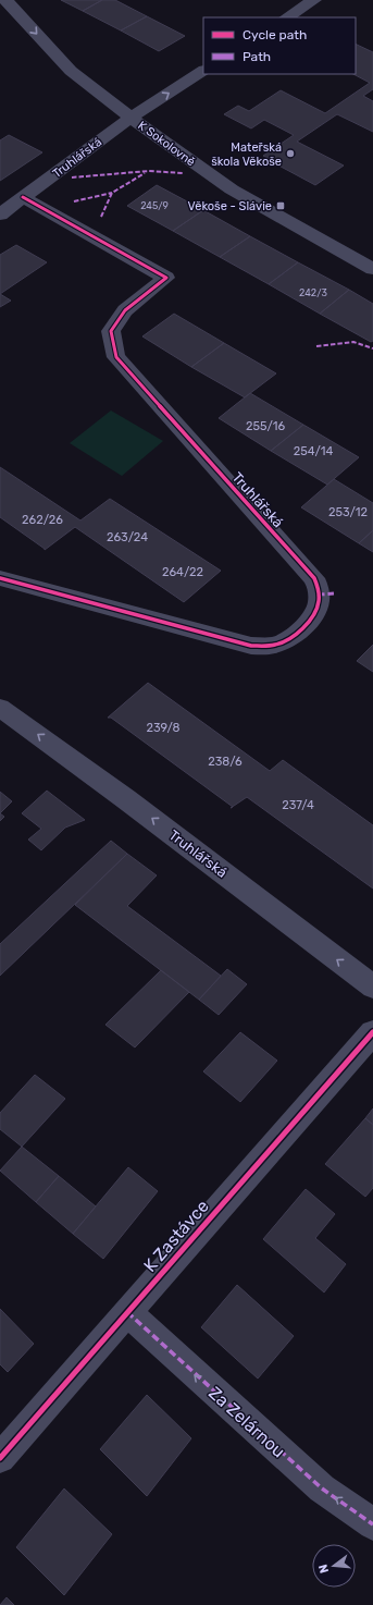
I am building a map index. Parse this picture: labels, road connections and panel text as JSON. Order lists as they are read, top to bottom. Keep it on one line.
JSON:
{"streets":{"street":["K Sokolovně","Truhlářská","K Zastávce","Za Zelárnou"]},"crossings":[["K Sokolovně","Truhlářská"],["K Zastávce","Za Zelárnou"]],"one_way":["K Sokolovně","Za Zelárnou"],"places":{"other":["Mateřská škola Věkoše"],"transit":["Věkoše - Slávie"]},"house_numbers":["245/9","242/3","255/16","254/14","253/12","262/26","263/24","264/22","239/8","238/6","237/4"],"legend":["Cycle path","Path"],"north":"left"}
